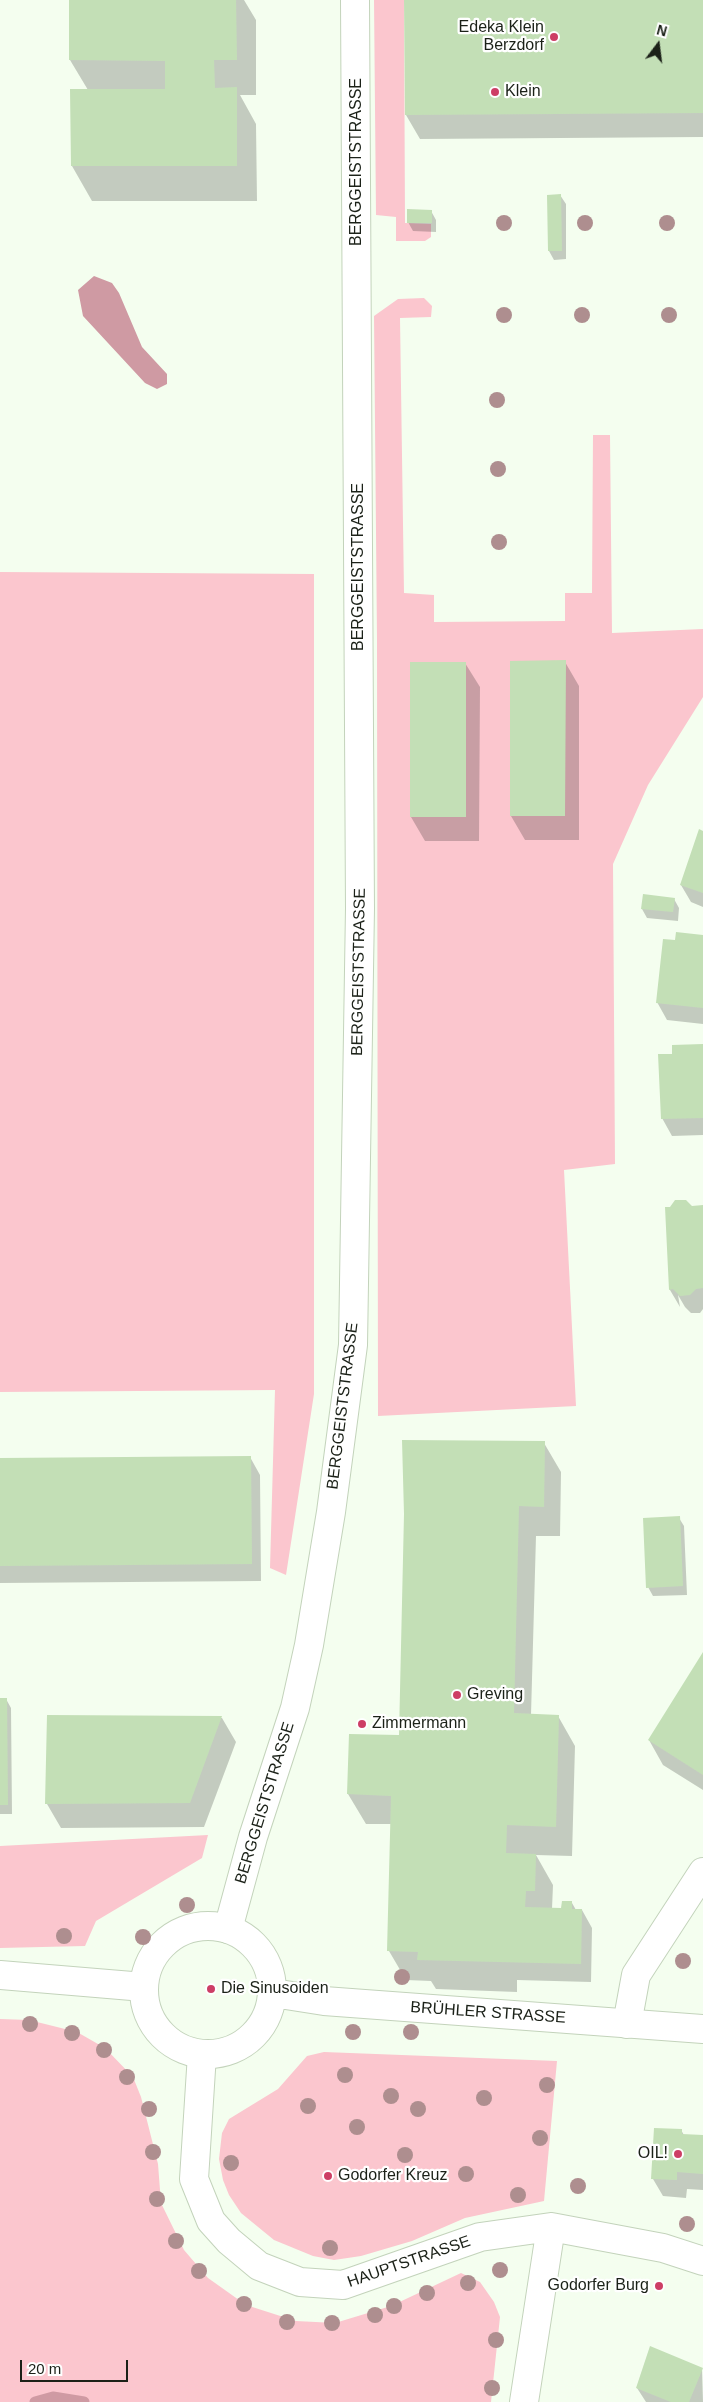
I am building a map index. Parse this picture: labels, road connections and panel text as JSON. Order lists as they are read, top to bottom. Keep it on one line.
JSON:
{"streets":{"street":["BERGGEISTSTRASSE","BRÜHLER STRASSE","HAUPTSTRASSE"]},"crossings":[["BERGGEISTSTRASSE","BRÜHLER STRASSE"],["BERGGEISTSTRASSE","HAUPTSTRASSE"],["BRÜHLER STRASSE","HAUPTSTRASSE"]],"places":["Edeka Klein Berzdorf","Klein","Greving","Zimmermann","Die Sinusoiden","OIL!","Godorfer Kreuz","Godorfer Burg"],"scale_bar":"20 m","north":"top"}
